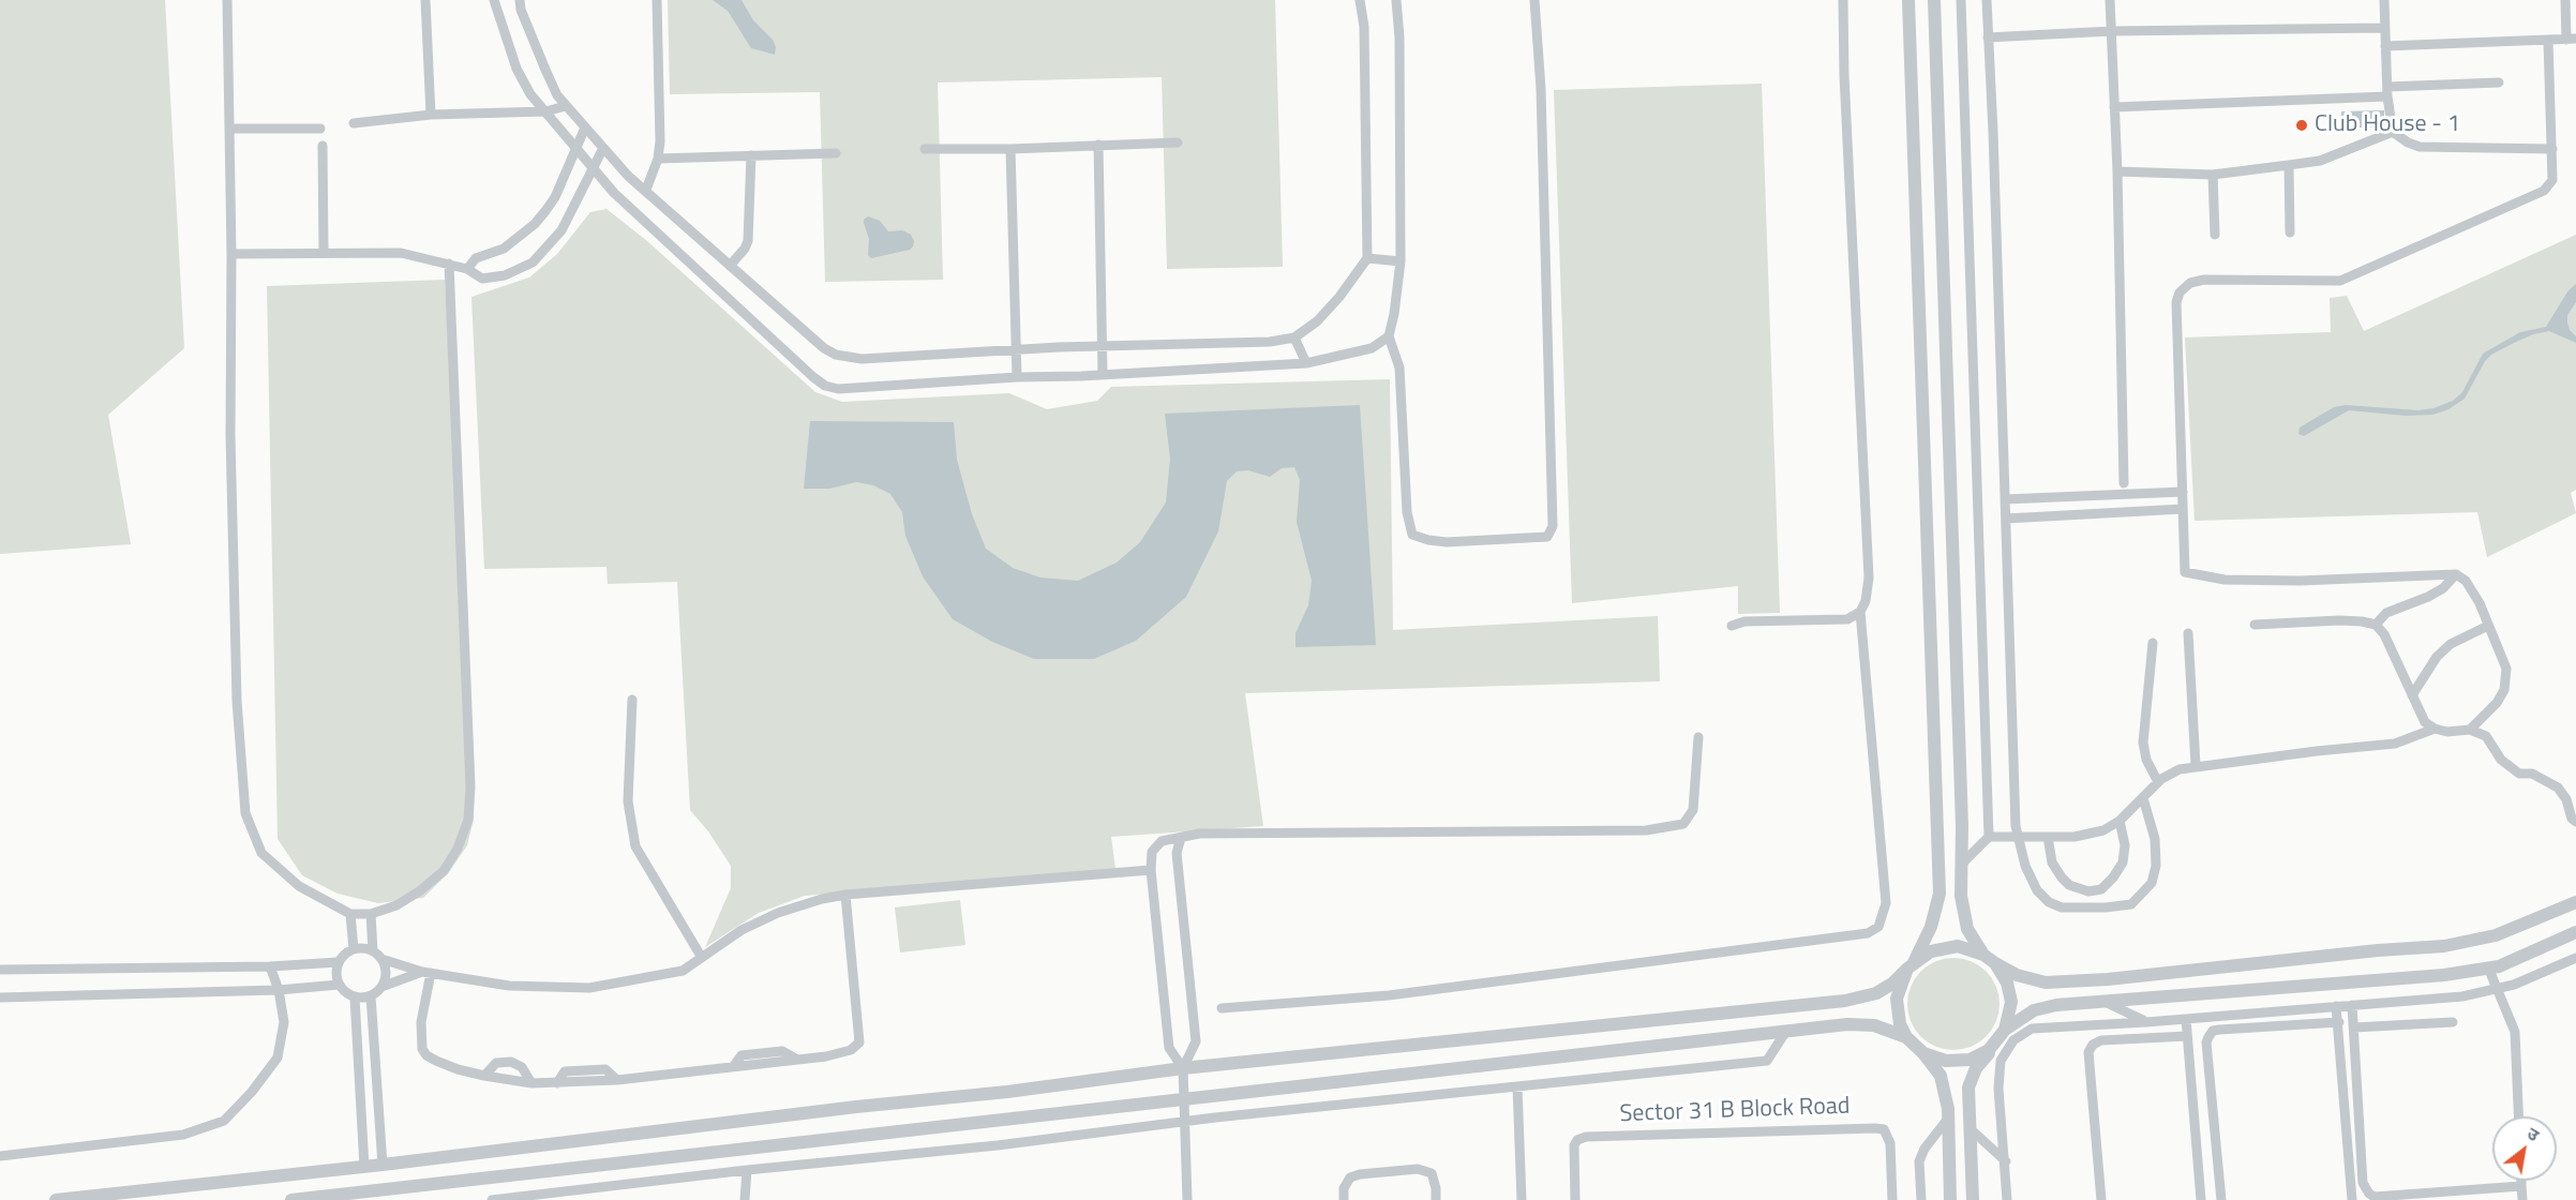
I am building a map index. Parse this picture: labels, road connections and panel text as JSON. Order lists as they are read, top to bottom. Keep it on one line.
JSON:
{"streets":{"street":["Sector 31 B Block Road"]},"places":["Club House - 1"],"north":"top right"}
